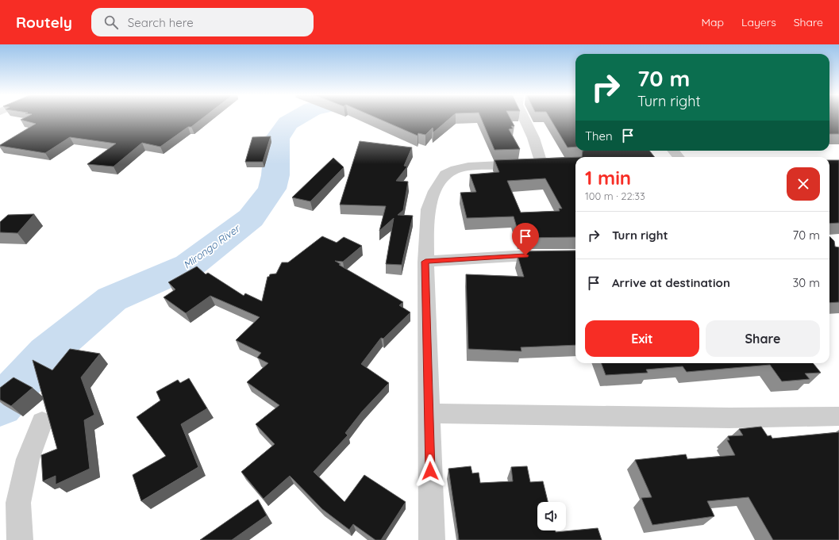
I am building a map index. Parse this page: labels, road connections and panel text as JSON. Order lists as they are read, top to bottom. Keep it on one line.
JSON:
{"water":["Mirongo River"],"page":{"header":"Routely","search":"Search here","nav":["Map","Layers","Share"],"turn":["70 m","Turn right"],"then":"Then","heading":["1 min","100 m · 22:33"],"list":[{"name":"Turn right","value":"70 m"},{"name":"Arrive at destination","value":"30 m"}],"buttons":["Exit","Share"]}}
